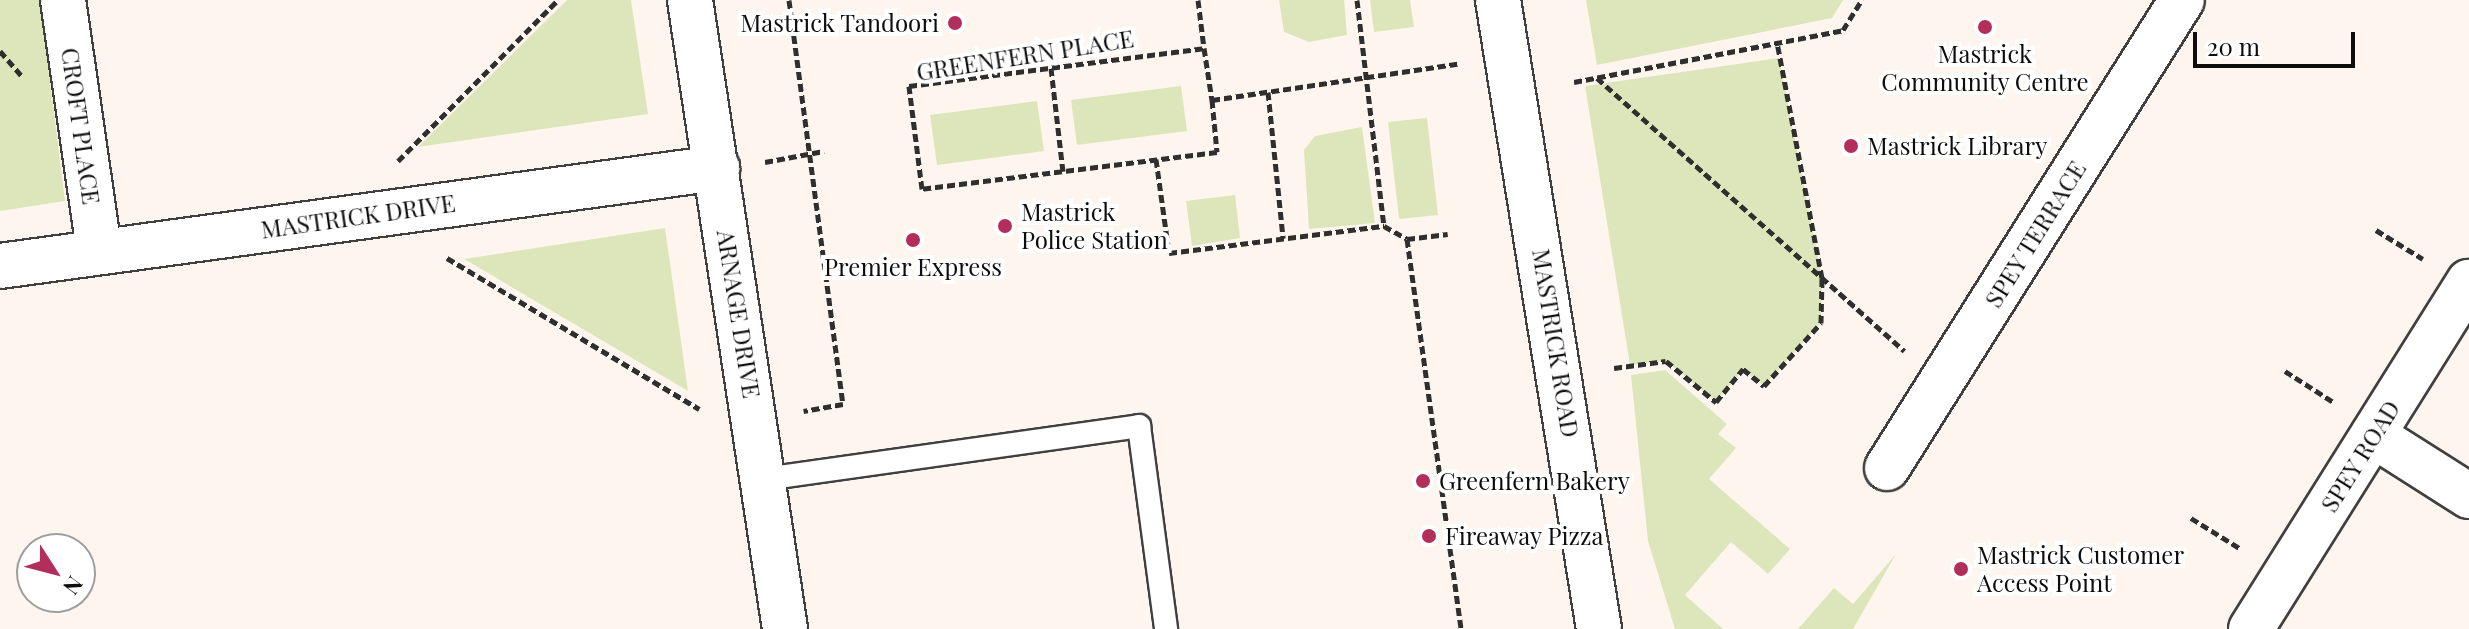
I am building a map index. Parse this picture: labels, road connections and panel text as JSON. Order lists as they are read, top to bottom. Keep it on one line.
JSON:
{"streets":{"street":["CROFT PLACE","MASTRICK DRIVE","SPEY TERRACE","ARNAGE DRIVE","MASTRICK ROAD","SPEY ROAD"],"path":["GREENFERN PLACE"]},"crossings":[["CROFT PLACE","MASTRICK DRIVE"],["MASTRICK DRIVE","ARNAGE DRIVE"]],"places":["Mastrick Tandoori","Mastrick Community Centre","Mastrick Library","Mastrick Police Station","Premier Express","Greenfern Bakery","Fireaway Pizza","Mastrick Customer Access Point"],"scale_bar":"20 m","north":"bottom right"}
